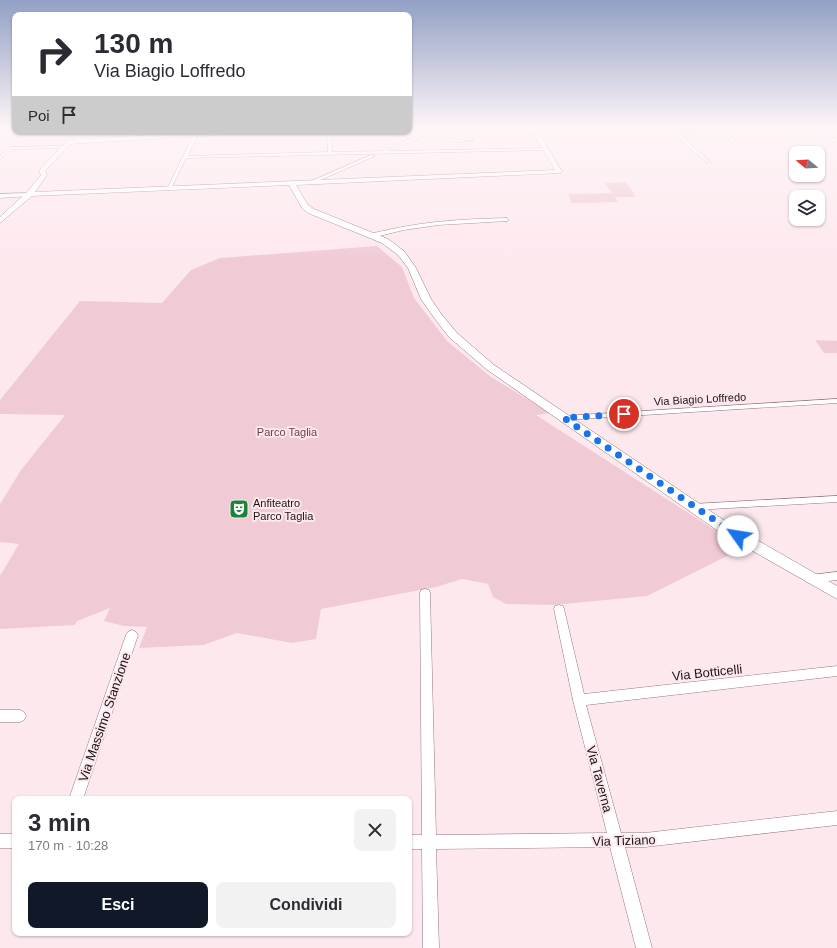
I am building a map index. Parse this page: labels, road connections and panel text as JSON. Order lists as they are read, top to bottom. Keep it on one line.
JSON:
{"streets":{"street":["Via Biagio Loffredo","Via Botticelli","Via Massimo Stanzione","Via Taverna","Via Tiziano"]},"crossings":[["Via Botticelli","Via Taverna"],["Via Taverna","Via Tiziano"]],"parks":["Parco Taglia"],"places":{"theatre":["Anfiteatro Parco Taglia"]},"north":"left","page":{"turn":["130 m","Via Biagio Loffredo"],"then":"Poi","heading":["3 min","170 m · 10:28"],"buttons":["Esci","Condividi"]}}
